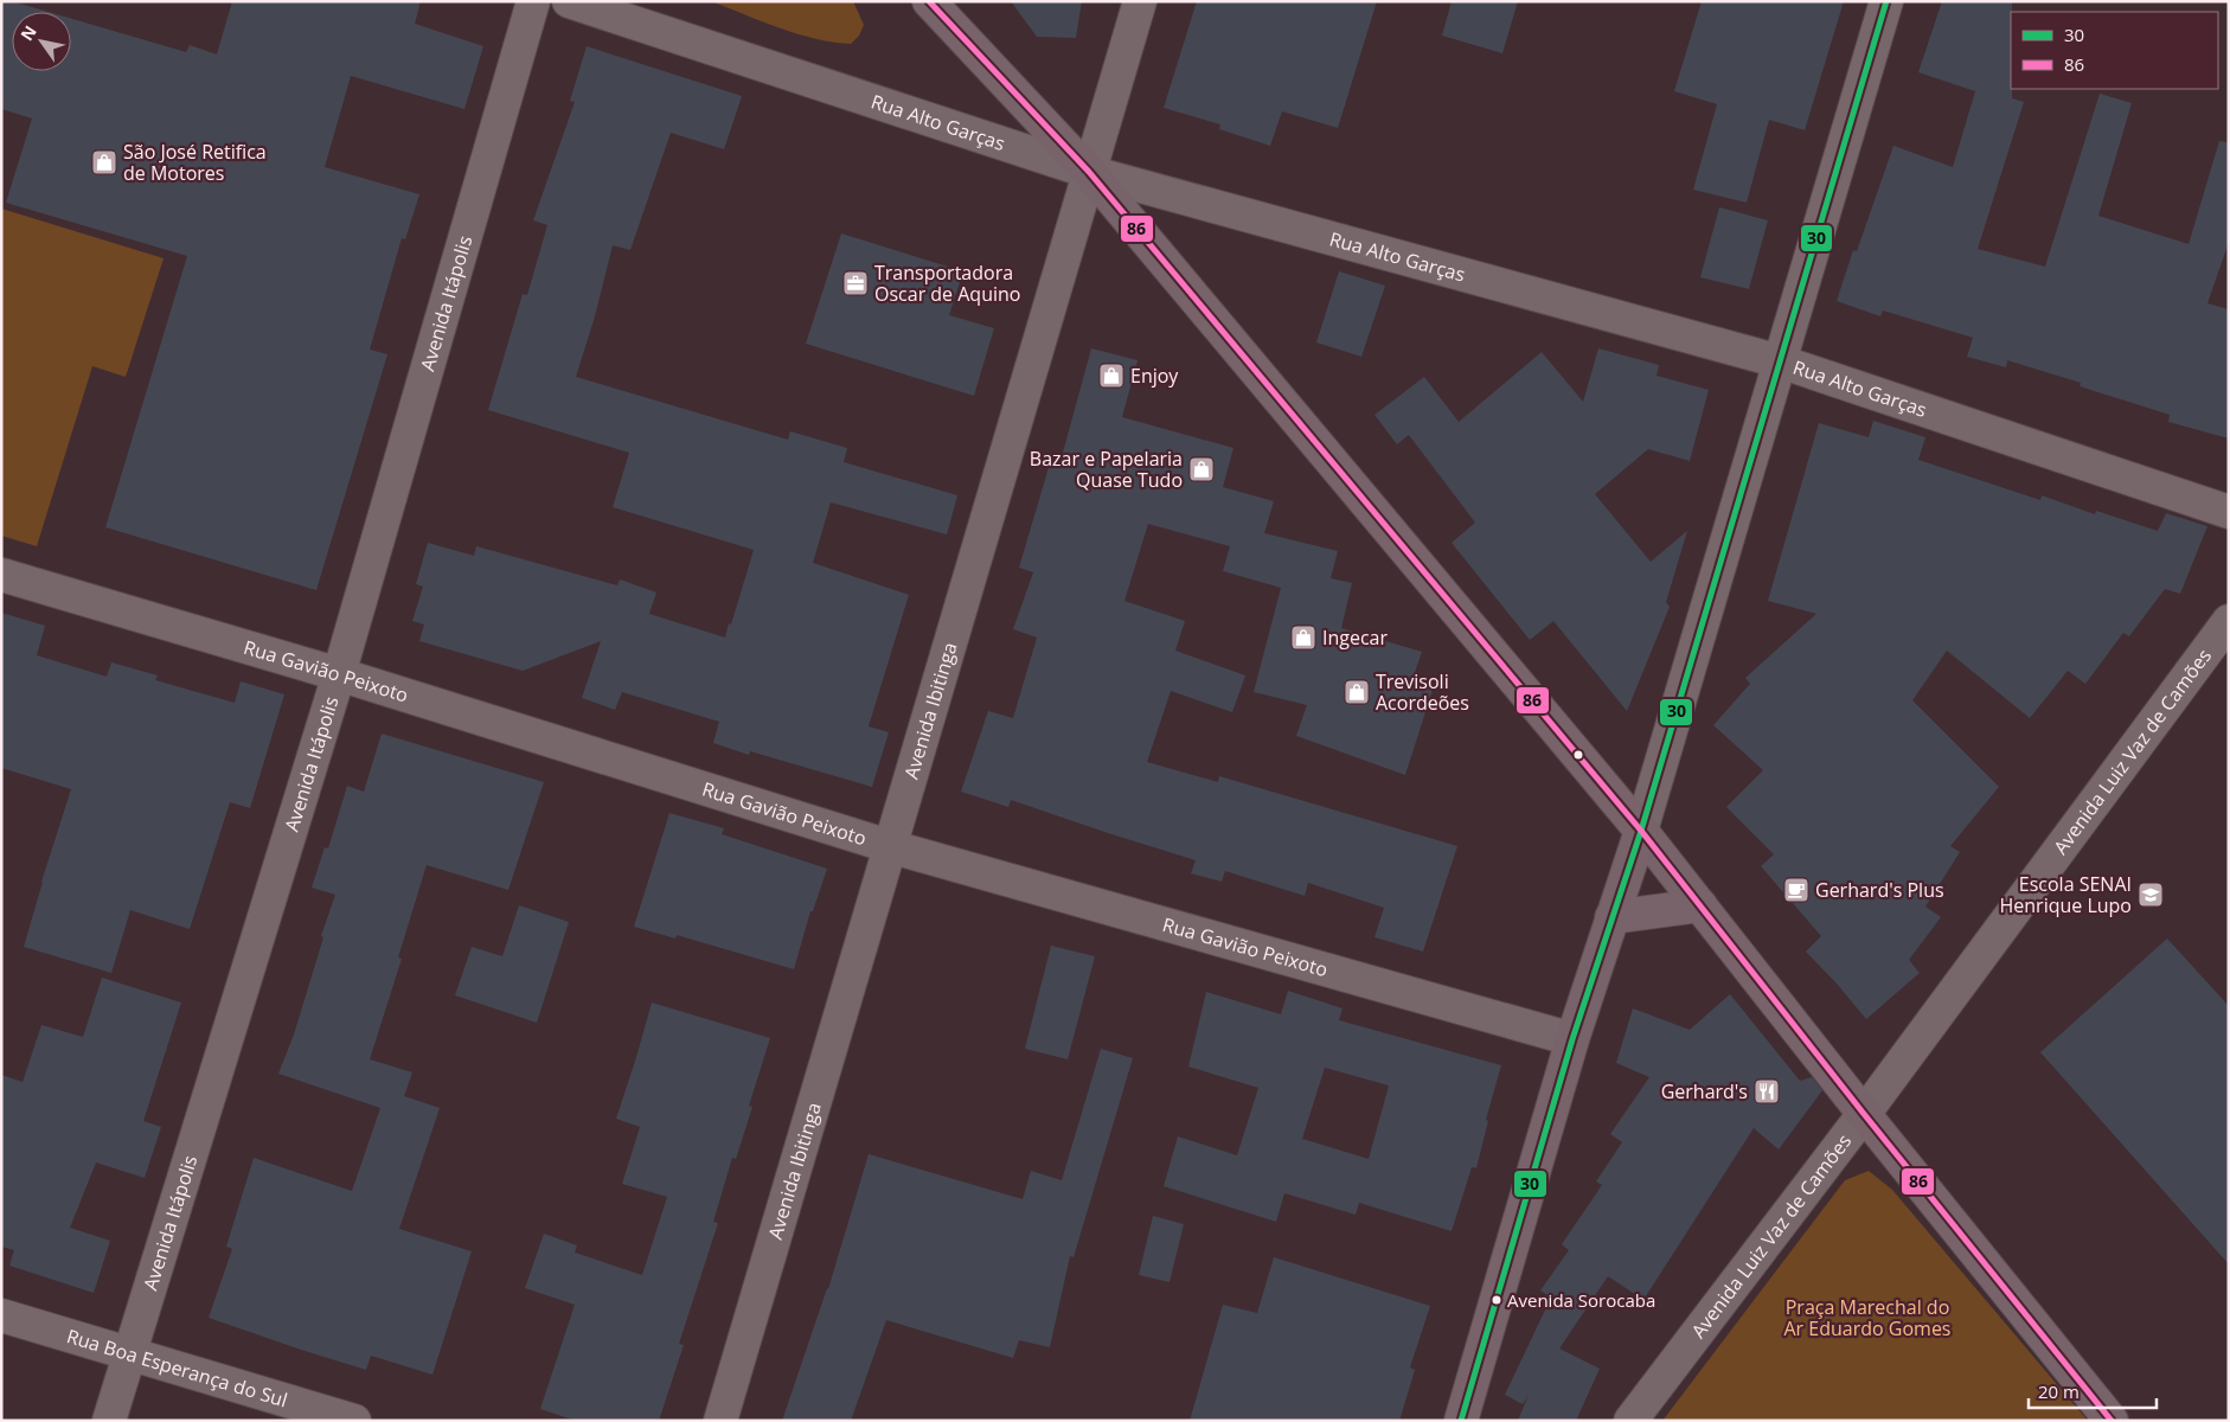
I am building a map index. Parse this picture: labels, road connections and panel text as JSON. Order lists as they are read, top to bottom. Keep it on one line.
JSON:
{"streets":{"street":["Rua Alto Garças","Avenida Itápolis","Rua Gavião Peixoto","Avenida Ibitinga","Avenida Luiz Vaz de Camões","Rua Boa Esperança do Sul"]},"crossings":[["Rua Alto Garças","Avenida Ibitinga"],["Avenida Itápolis","Rua Gavião Peixoto"],["Avenida Itápolis","Rua Boa Esperança do Sul"],["Rua Gavião Peixoto","Avenida Ibitinga"]],"parks":["Praça Marechal do Ar Eduardo Gomes"],"places":{"shop":["São José Retifica de Motores","Enjoy","Bazar e Papelaria Quase Tudo","Ingecar","Trevisoli Acordeões"],"office":["Transportadora Oscar de Aquino"],"cafe":["Gerhard's Plus"],"school or university":["Escola SENAI Henrique Lupo"],"restaurant":["Gerhard's"],"other":["Avenida Sorocaba"]},"lines":["transit line 30","transit line 86"],"legend":["30","86"],"scale_bar":"20 m","north":"top left"}
